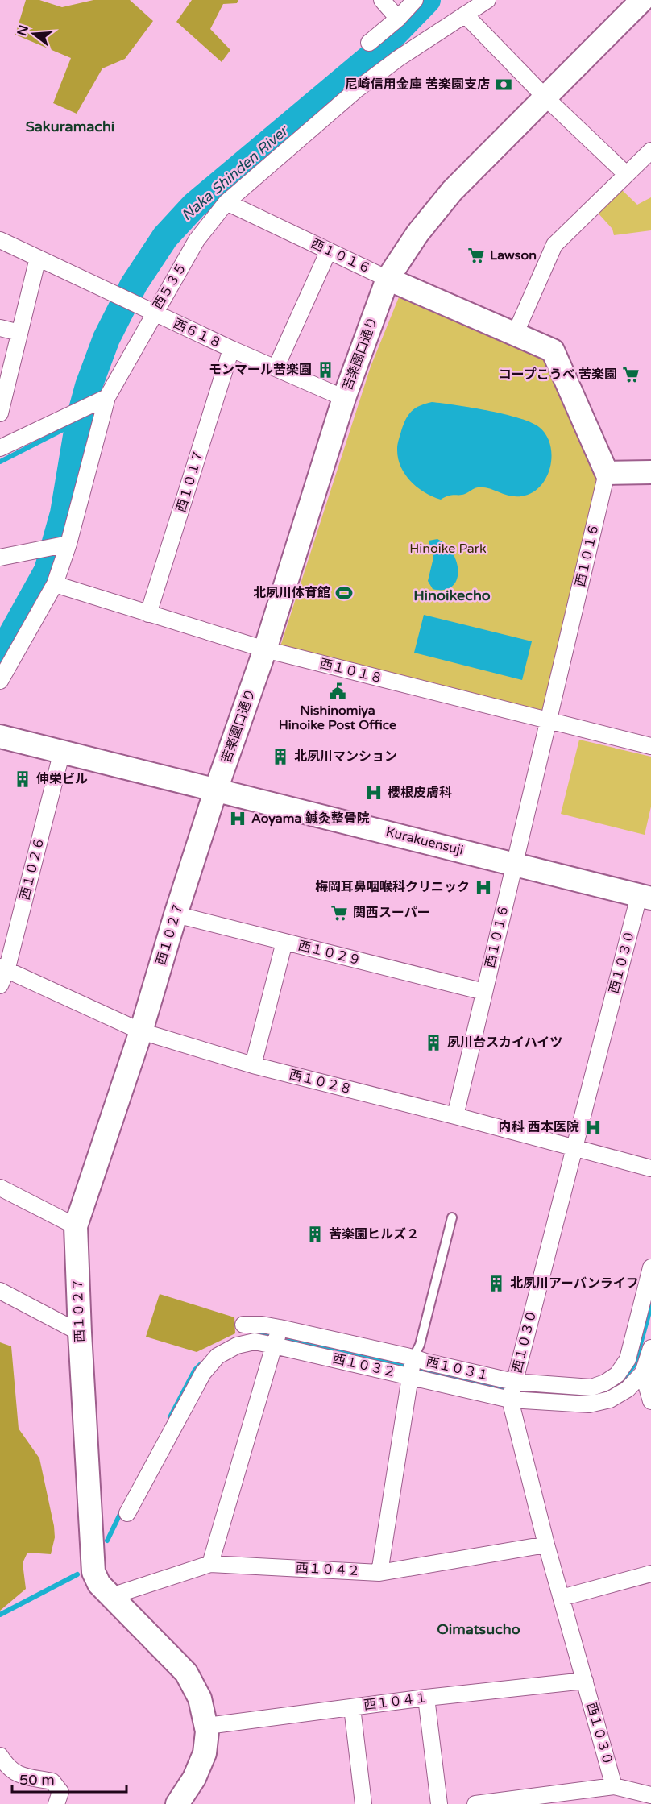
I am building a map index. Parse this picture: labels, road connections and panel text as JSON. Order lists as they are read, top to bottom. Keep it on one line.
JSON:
{"streets":{"street":["西１０１６","西５３５","西６１８","苦楽園口通り","西１０１７","西１０１８","Kurakuensuji","西１０２６","西１０２７","西１０２９","西１０３０","西１０２８","西１０３２","西１０３１","西１０４２","西１０４１"]},"crossings":[["西１０１６","西５３５"],["西１０１６","苦楽園口通り"],["西１０１６","西１０１８"],["西１０１６","Kurakuensuji"],["西１０１６","西１０２９"],["西１０１６","西１０２８"],["西５３５","西６１８"],["西５３５","西１０１８"],["西６１８","苦楽園口通り"],["西６１８","西１０１７"],["苦楽園口通り","西１０１８"],["苦楽園口通り","Kurakuensuji"],["苦楽園口通り","西１０２７"],["西１０１７","西１０１８"],["Kurakuensuji","西１０２６"],["Kurakuensuji","西１０２７"],["Kurakuensuji","西１０３０"],["西１０２６","西１０２８"],["西１０２７","西１０２９"],["西１０２７","西１０２８"],["西１０２７","西１０４２"],["西１０２７","西１０４１"],["西１０３０","西１０２８"],["西１０３０","西１０３２"],["西１０３０","西１０３１"],["西１０３０","西１０４２"],["西１０３０","西１０４１"]],"districts":["Sakuramachi","Hinoikecho","Oimatsucho"],"water":["Naka Shinden River"],"parks":["Hinoike Park"],"places":{"bank":["尼崎信用金庫 苦楽園支店"],"supermarket":["Lawson","コープこうべ 苦楽園","関西スーパー"],"building":["モンマール苦楽園","北夙川マンション","伸栄ビル","夙川台スカイハイツ","苦楽園ヒルズ２","北夙川アーバンライフ"],"sports":["北夙川体育館"],"public building":["Nishinomiya Hinoike Post Office"],"hospital":["櫻根皮膚科","Aoyama 鍼灸整骨院","梅岡耳鼻咽喉科クリニック","内科 西本医院"]},"scale_bar":"50 m","north":"left"}
